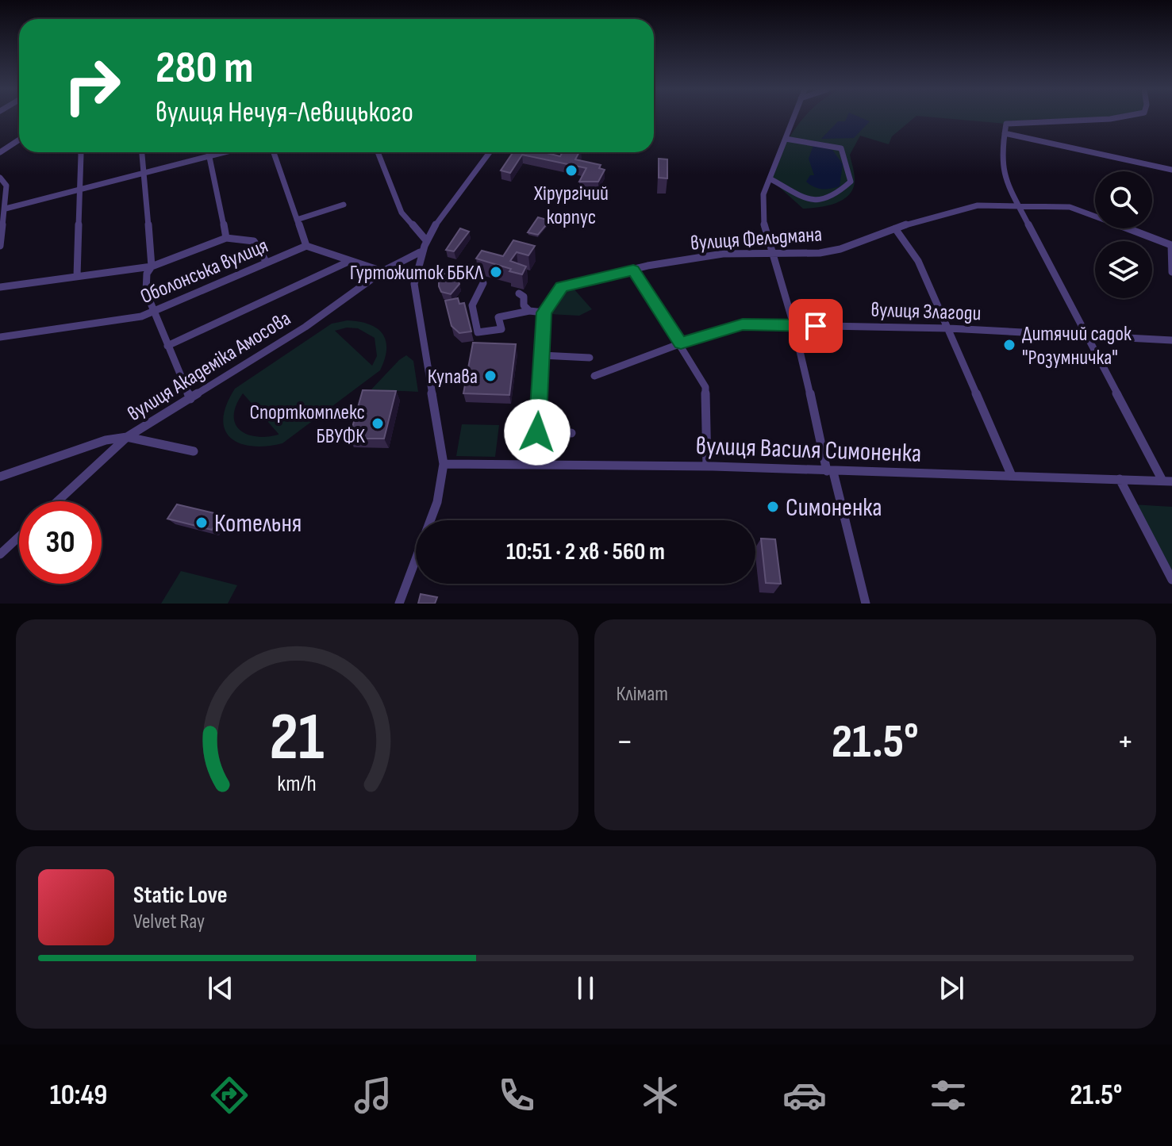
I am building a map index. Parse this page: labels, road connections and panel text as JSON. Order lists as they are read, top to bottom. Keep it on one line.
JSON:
{"streets":{"street":["вулиця Фельдмана","Оболонська вулиця","вулиця Злагоди","вулиця Академіка Амосова","вулиця Василя Симоненка"]},"places":["Хірургічий корпус","Гуртожиток ББКЛ","Дитячий садок \"Розумничка\"","Купава","Спорткомплекс БВУФК","Симоненка","Котельня"],"page":{"turn":["280 m","вулиця Нечуя-Левицького"],"limit":"30","trip":"10:51 · 2 хв · 560 m","tile":"Клімат","heat":["−","21.5°","+"],"song":["Static Love","Velvet Ray"],"tabs":["10:49","21.5°"],"gauge":["21","km/h"]}}
